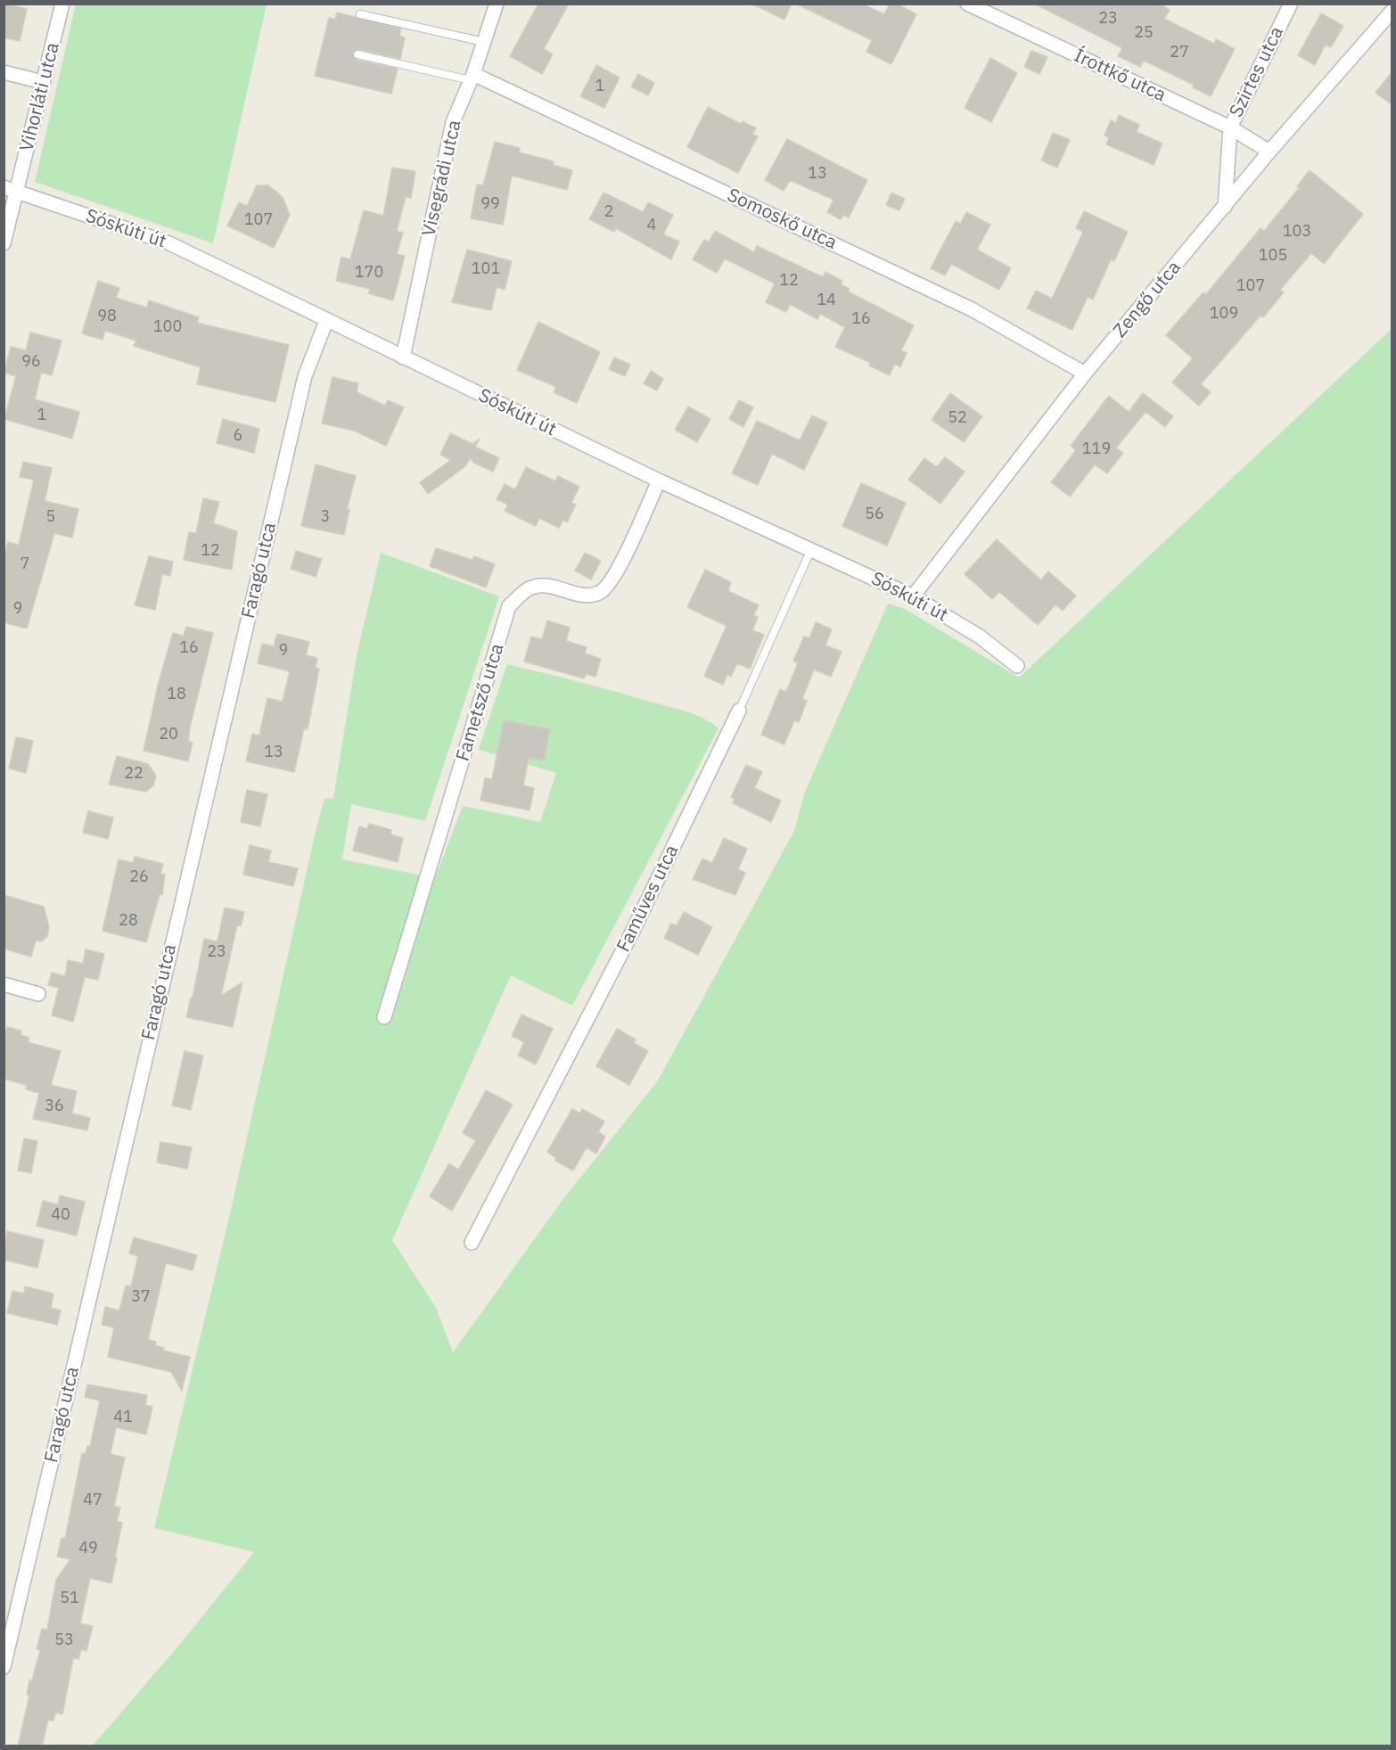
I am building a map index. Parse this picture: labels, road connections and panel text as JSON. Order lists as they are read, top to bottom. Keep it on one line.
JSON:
{"streets":{"street":["Szirtes utca","Írottkő utca","Vihorláti utca","Visegrádi utca","Somoskő utca","Sóskúti út","Zengő utca","Faragó utca","Fametsző utca","Faműves utca"]},"crossings":[["Szirtes utca","Írottkő utca"],["Szirtes utca","Zengő utca"],["Írottkő utca","Zengő utca"],["Vihorláti utca","Sóskúti út"],["Visegrádi utca","Somoskő utca"],["Visegrádi utca","Sóskúti út"],["Somoskő utca","Zengő utca"],["Sóskúti út","Zengő utca"],["Sóskúti út","Faragó utca"],["Sóskúti út","Fametsző utca"],["Sóskúti út","Faműves utca"]],"house_numbers":["23","25","27","1","13","99","2","107","4","103","105","101","170","12","107","14","109","98","16","100","96","1","52","6","119","56","5","3","12","7","9","16","9","18","20","13","22","26","28","23","36","40","37","41","47","49","51","53"]}
